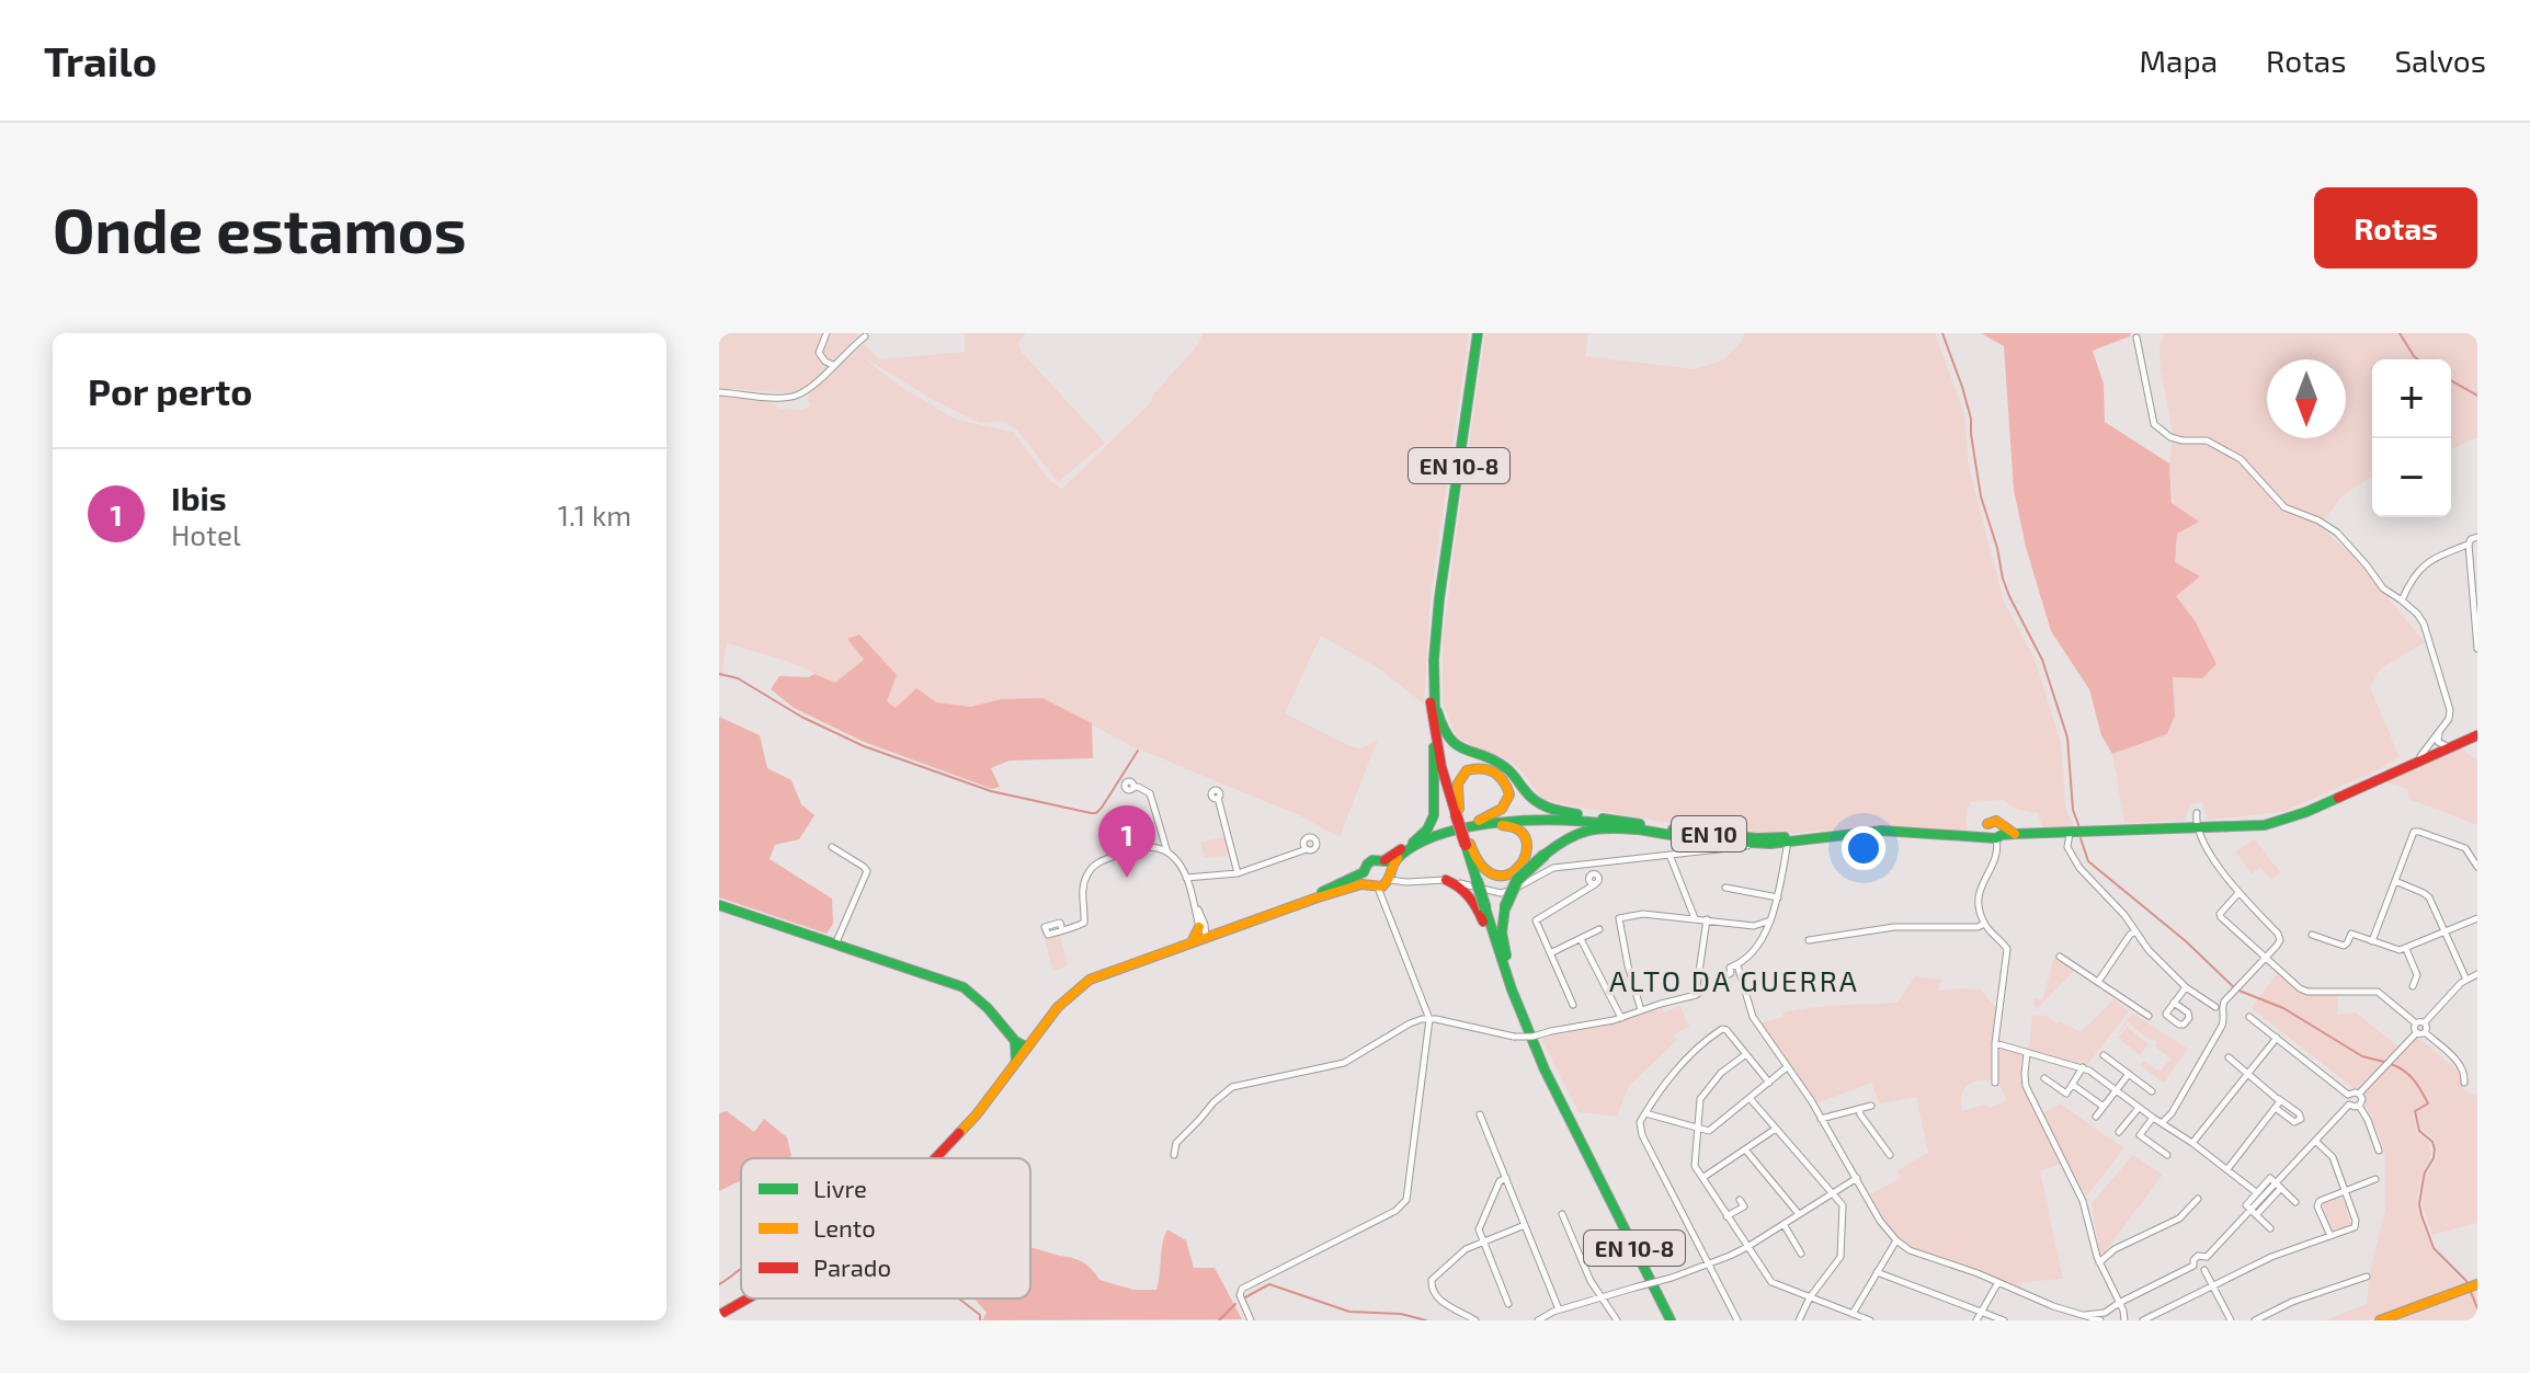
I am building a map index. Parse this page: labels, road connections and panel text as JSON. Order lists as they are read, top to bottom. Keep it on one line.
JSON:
{"streets":{"main road":["EN 10-8","EN 10"]},"districts":["ALTO DA GUERRA"],"legend":["Livre","Lento","Parado"],"north":"bottom","page":{"header":"Trailo","nav":["Mapa","Rotas","Salvos"],"buttons":"Rotas","title":"Onde estamos","heading":"Por perto","map_buttons":["+","−"],"list":[{"mark":"1","name":"Ibis","note":"Hotel","value":"1.1 km"}],"pins":"1"}}
